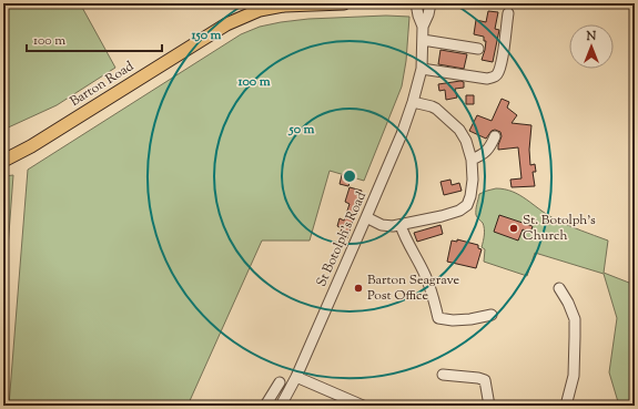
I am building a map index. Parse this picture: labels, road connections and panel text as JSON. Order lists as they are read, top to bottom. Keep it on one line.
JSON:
{"streets":{"main road":["Barton Road"],"street":["St Botolph's Road"]},"places":["St. Botolph's Church","Barton Seagrave Post Office"],"scale_bar":"100 m","north":"top","rings":["150 m","100 m","50 m"]}
